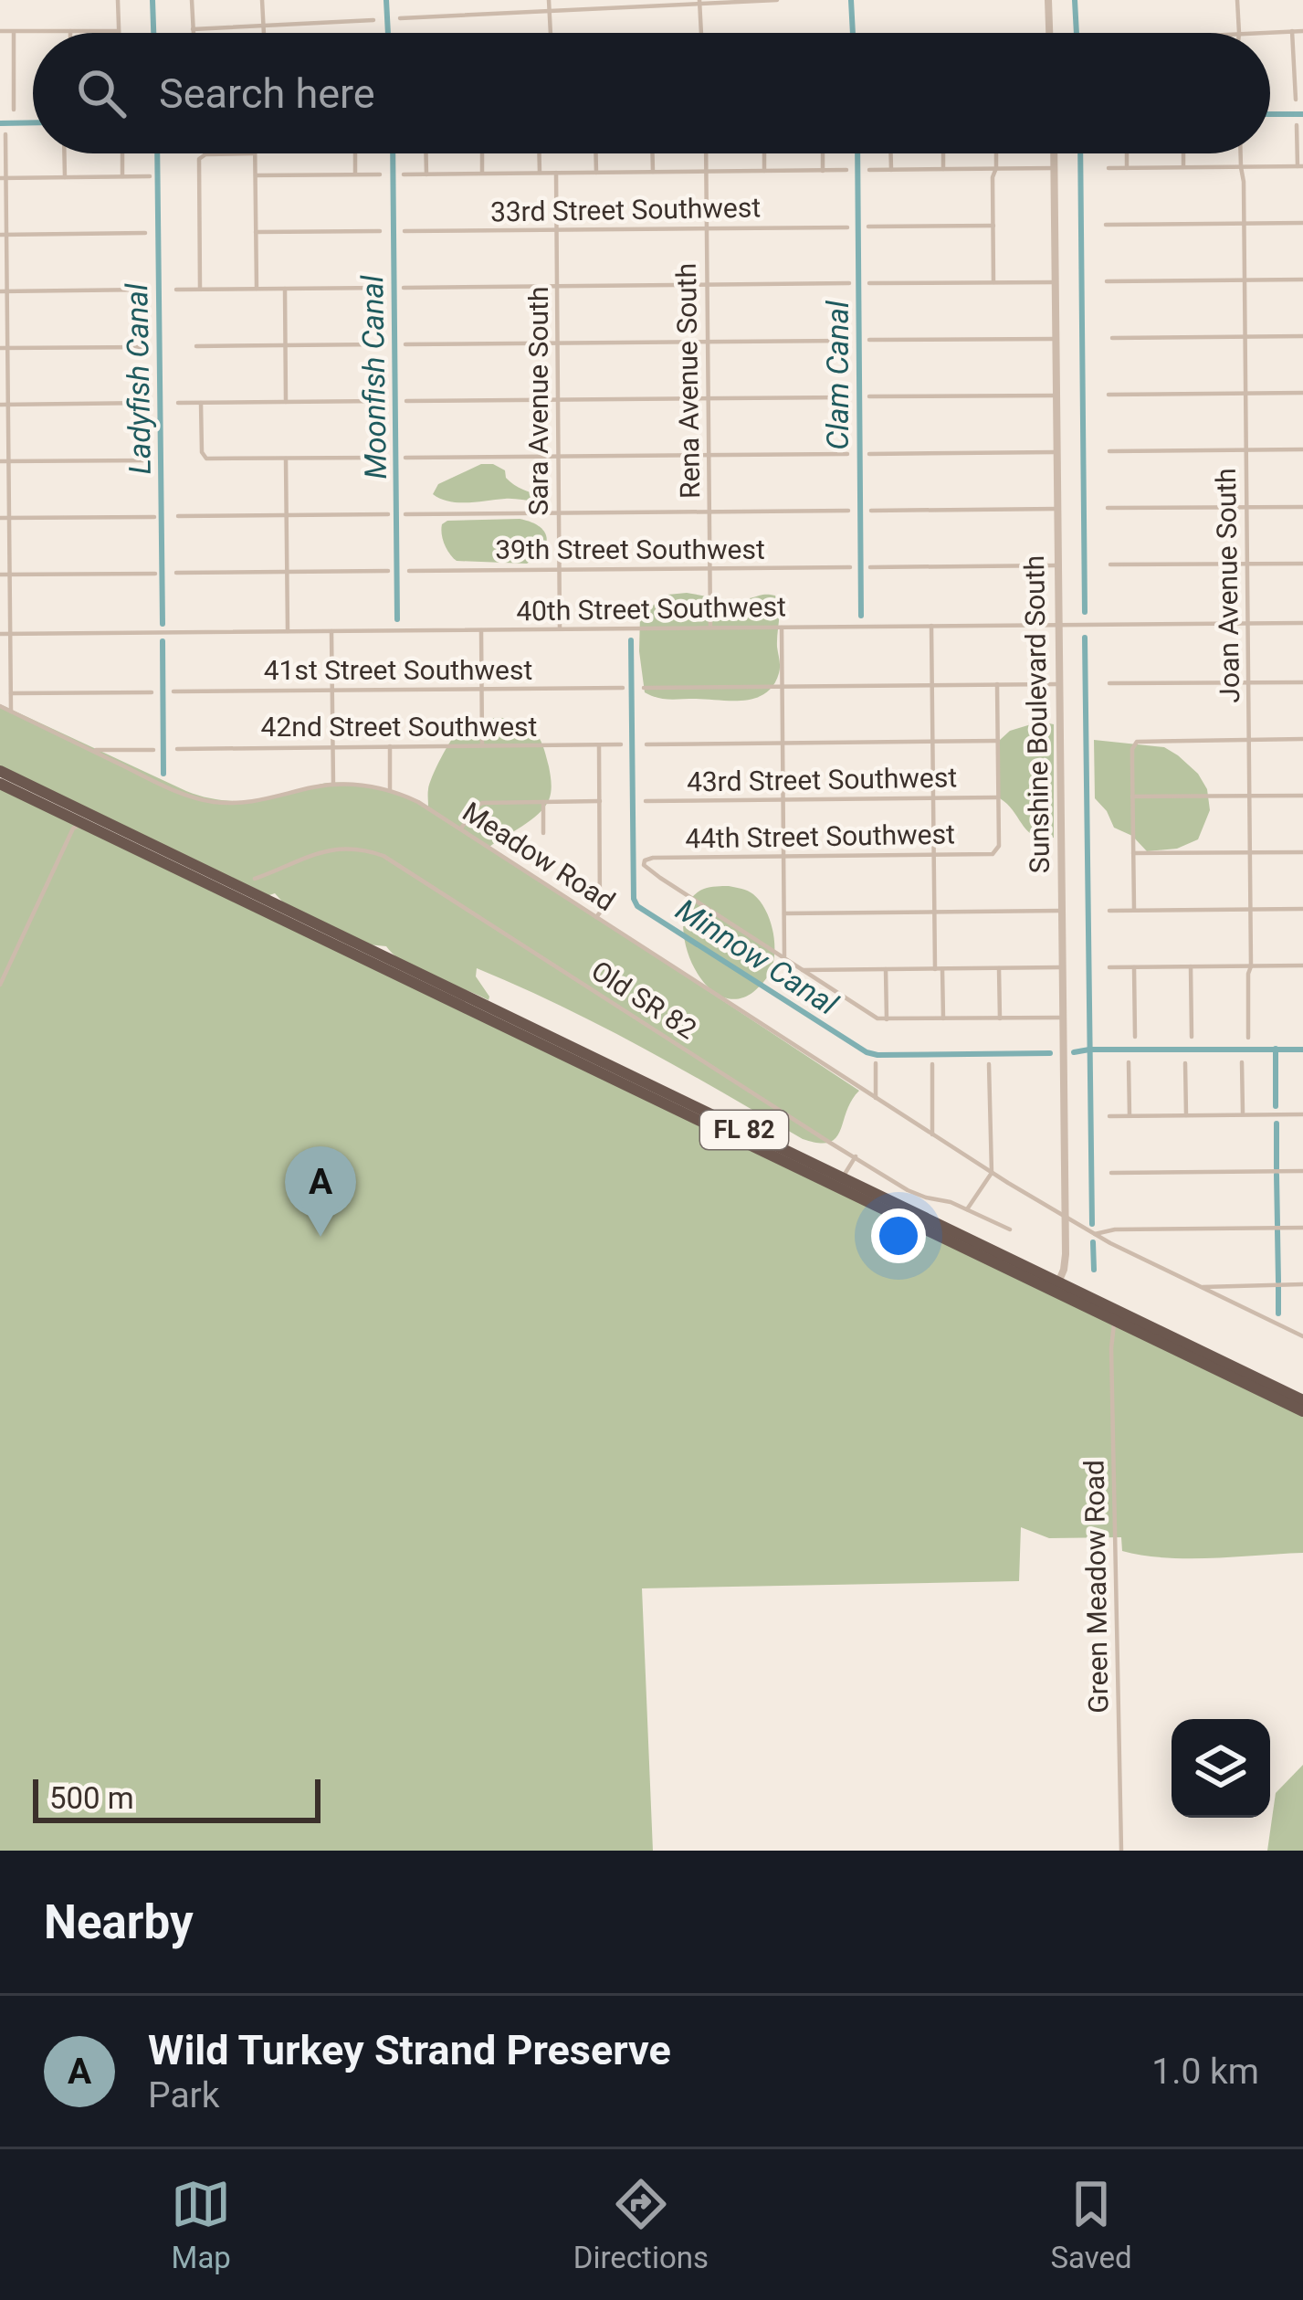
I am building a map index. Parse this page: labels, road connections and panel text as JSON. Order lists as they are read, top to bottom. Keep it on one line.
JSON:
{"streets":{"highway":["FL 82"],"street":["33rd Street Southwest","Rena Avenue South","Sara Avenue South","39th Street Southwest","Joan Avenue South","40th Street Southwest","41st Street Southwest","Sunshine Boulevard South","42nd Street Southwest","43rd Street Southwest","44th Street Southwest","Meadow Road","Old SR 82","Green Meadow Road"]},"crossings":[["33rd Street Southwest","Rena Avenue South"],["33rd Street Southwest","Sara Avenue South"],["Rena Avenue South","39th Street Southwest"],["Rena Avenue South","40th Street Southwest"],["Sara Avenue South","39th Street Southwest"],["Sara Avenue South","40th Street Southwest"],["Joan Avenue South","40th Street Southwest"],["40th Street Southwest","Sunshine Boulevard South"],["Sunshine Boulevard South","Meadow Road"],["Sunshine Boulevard South","FL 82"],["43rd Street Southwest","44th Street Southwest"],["FL 82","Green Meadow Road"]],"water":["Clam Canal","Moonfish Canal","Ladyfish Canal","Minnow Canal"],"scale_bar":"500 m","page":{"search":"Search here","pins":"A","scale":"500 m","heading":"Nearby","list":[{"mark":"A","name":"Wild Turkey Strand Preserve","note":"Park","value":"1.0 km"}],"nav":["Map","Directions","Saved"]}}
